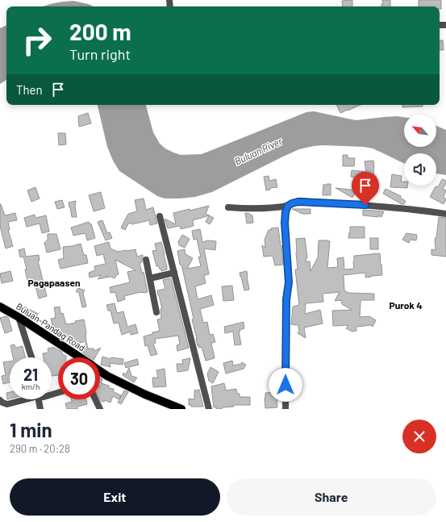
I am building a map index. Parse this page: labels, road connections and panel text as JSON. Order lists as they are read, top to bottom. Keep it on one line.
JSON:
{"streets":{"main road":["Buluan-Pandag Road"]},"districts":["Pagapaasen","Purok 4"],"water":["Buluan River"],"north":"top left","page":{"turn":["200 m","Turn right"],"then":"Then","speed":"21 km/h","limit":"30","heading":["1 min","290 m · 20:28"],"buttons":["Exit","Share"]}}
